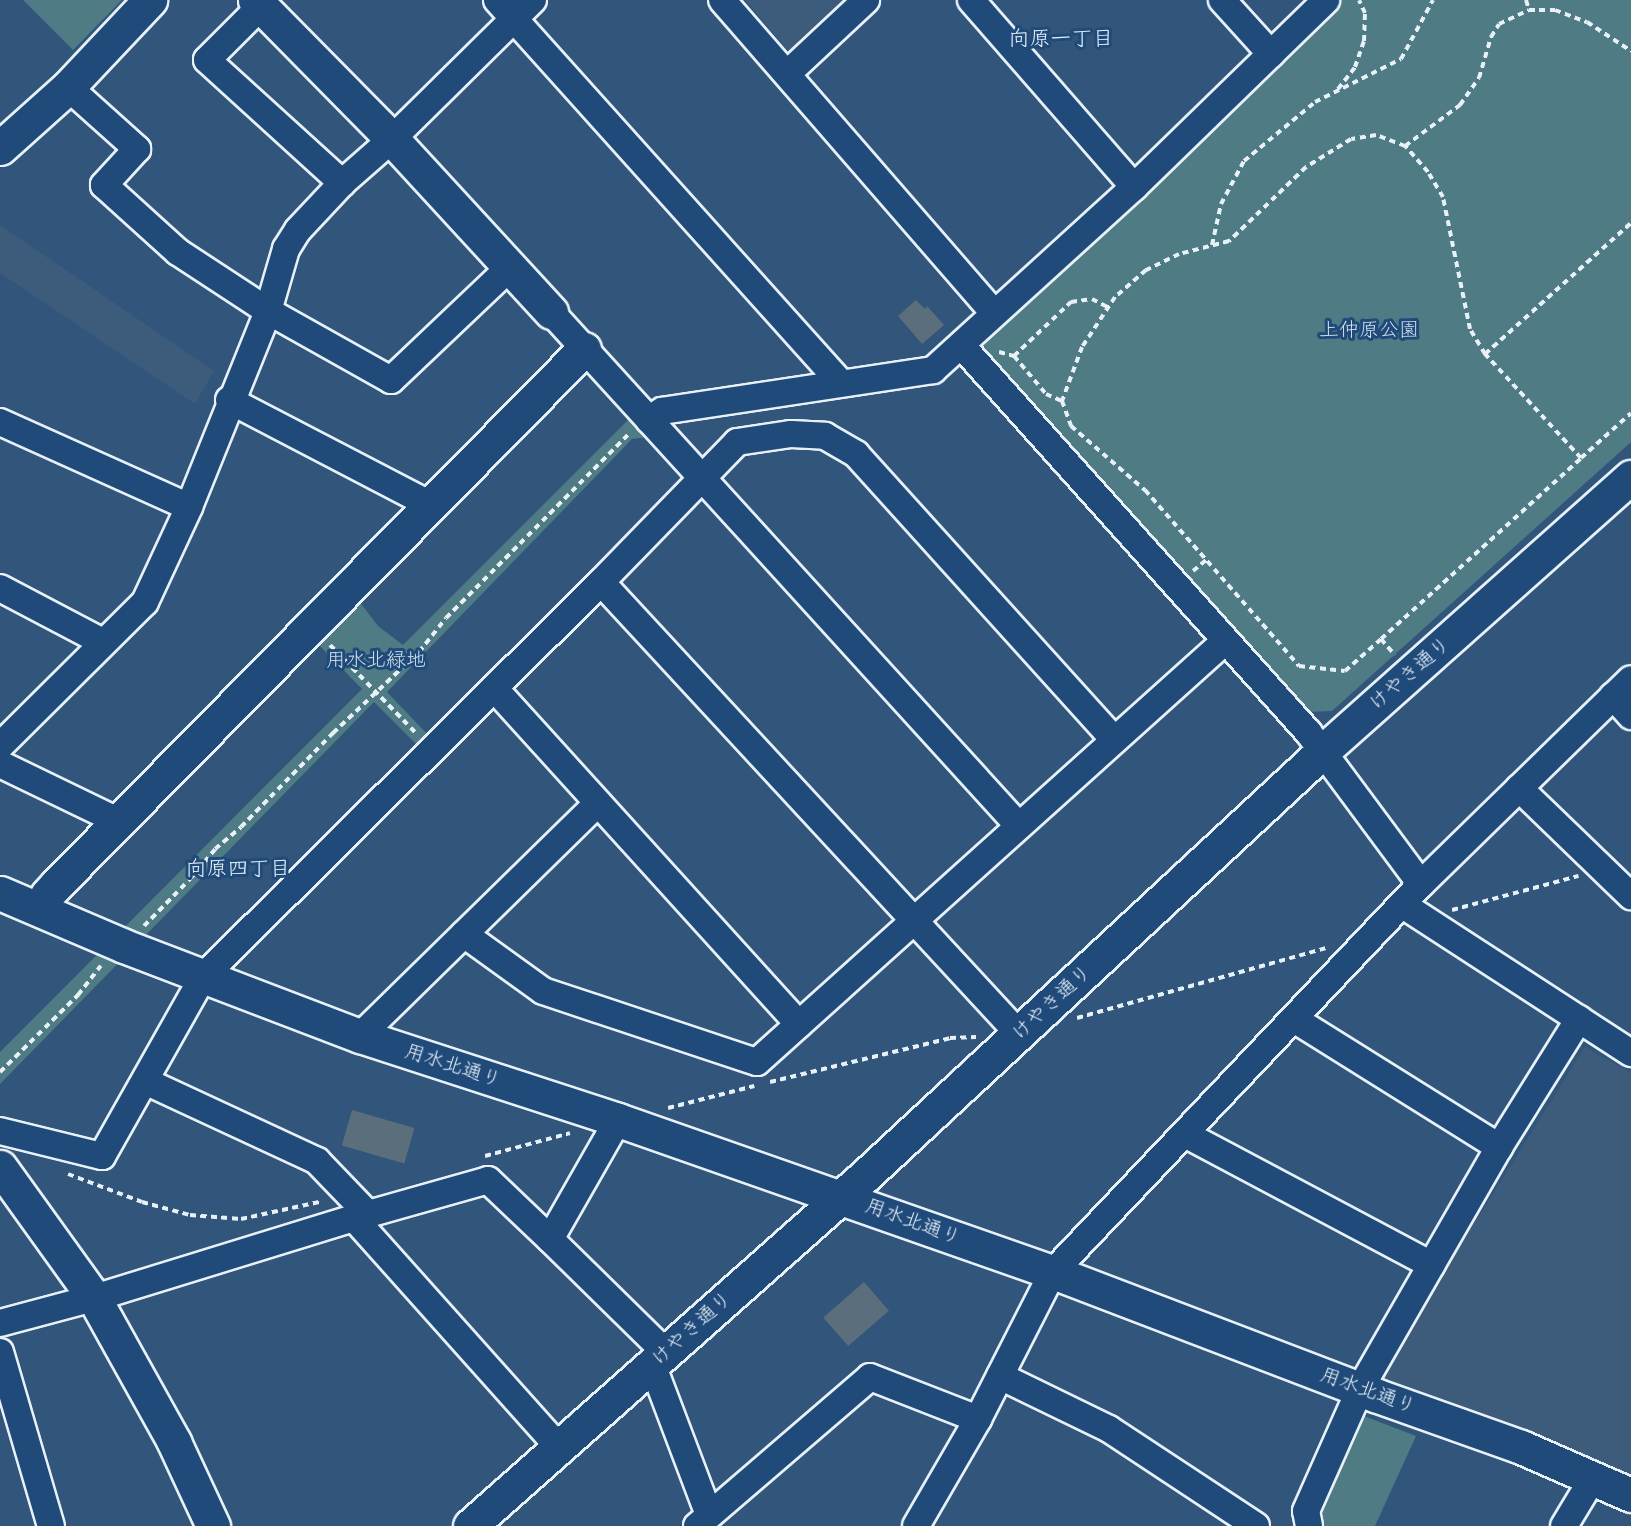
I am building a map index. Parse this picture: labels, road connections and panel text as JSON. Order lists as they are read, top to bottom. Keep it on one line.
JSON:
{"streets":{"street":["けやき通り","用水北通り"]},"crossings":[["けやき通り","用水北通り"]],"districts":["向原一丁目","向原四丁目"],"parks":["上仲原公園","用水北緑地"]}
